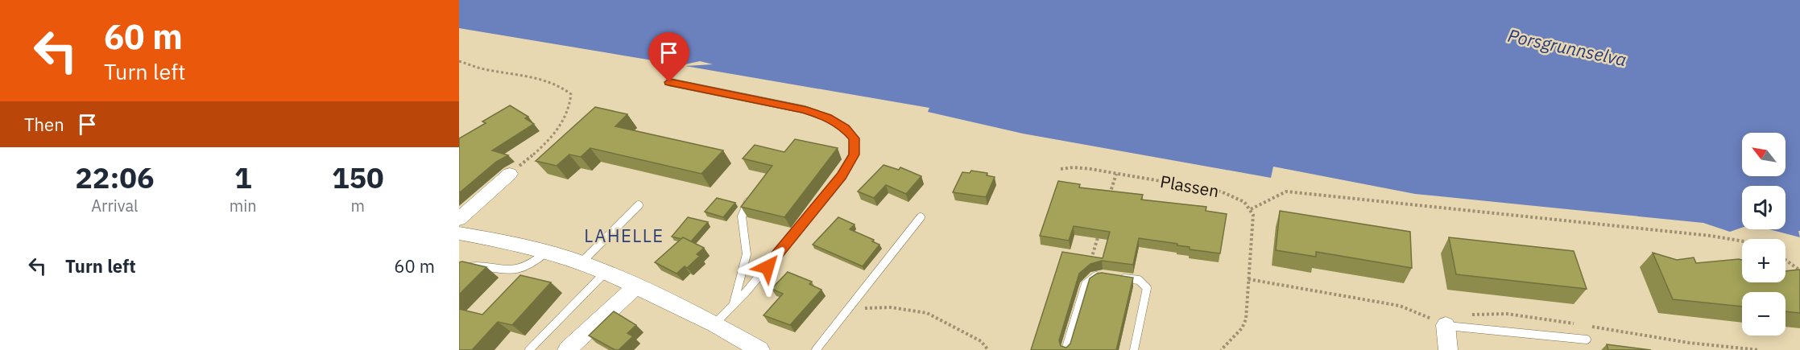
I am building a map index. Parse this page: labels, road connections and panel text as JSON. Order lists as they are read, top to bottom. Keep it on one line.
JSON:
{"streets":{"path":["Plassen"]},"districts":["LAHELLE"],"water":["Porsgrunnselva"],"north":"top left","page":{"turn":["60 m","Turn left"],"then":"Then","map_buttons":["+","−"],"eta":["22:06","Arrival","1","min","150","m"],"list":[{"name":"Turn left","value":"60 m"}]}}
